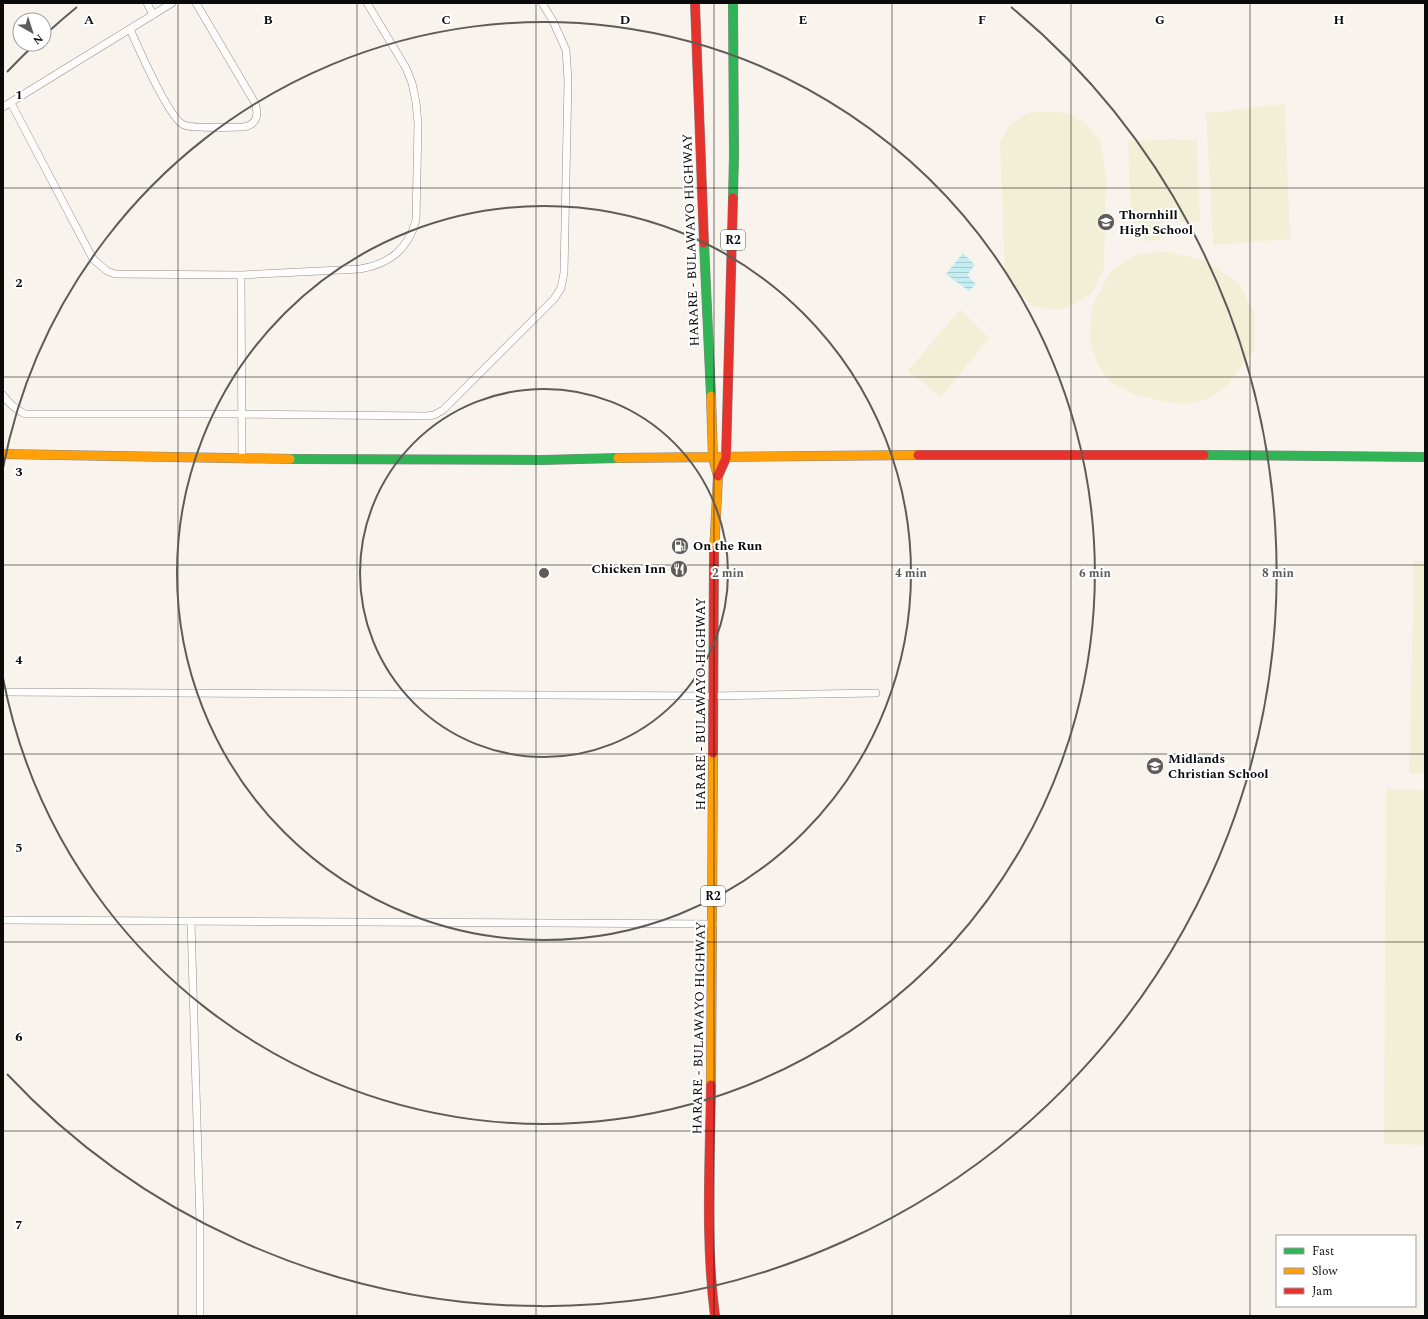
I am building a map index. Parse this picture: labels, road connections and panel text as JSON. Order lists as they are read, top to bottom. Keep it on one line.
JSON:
{"streets":{"main road":["HARARE - BULAWAYO HIGHWAY","R2"]},"places":{"school or university":["Thornhill High School","Midlands Christian School"],"fuel station":["On the Run"],"restaurant":["Chicken Inn"]},"legend":["Fast","Slow","Jam"],"north":"bottom right","grid":{"columns":["A","B","C","D","E","F","G","H"],"rows":["1","2","3","4","5","6","7"]},"rings":["2 min","4 min","6 min","8 min"]}
